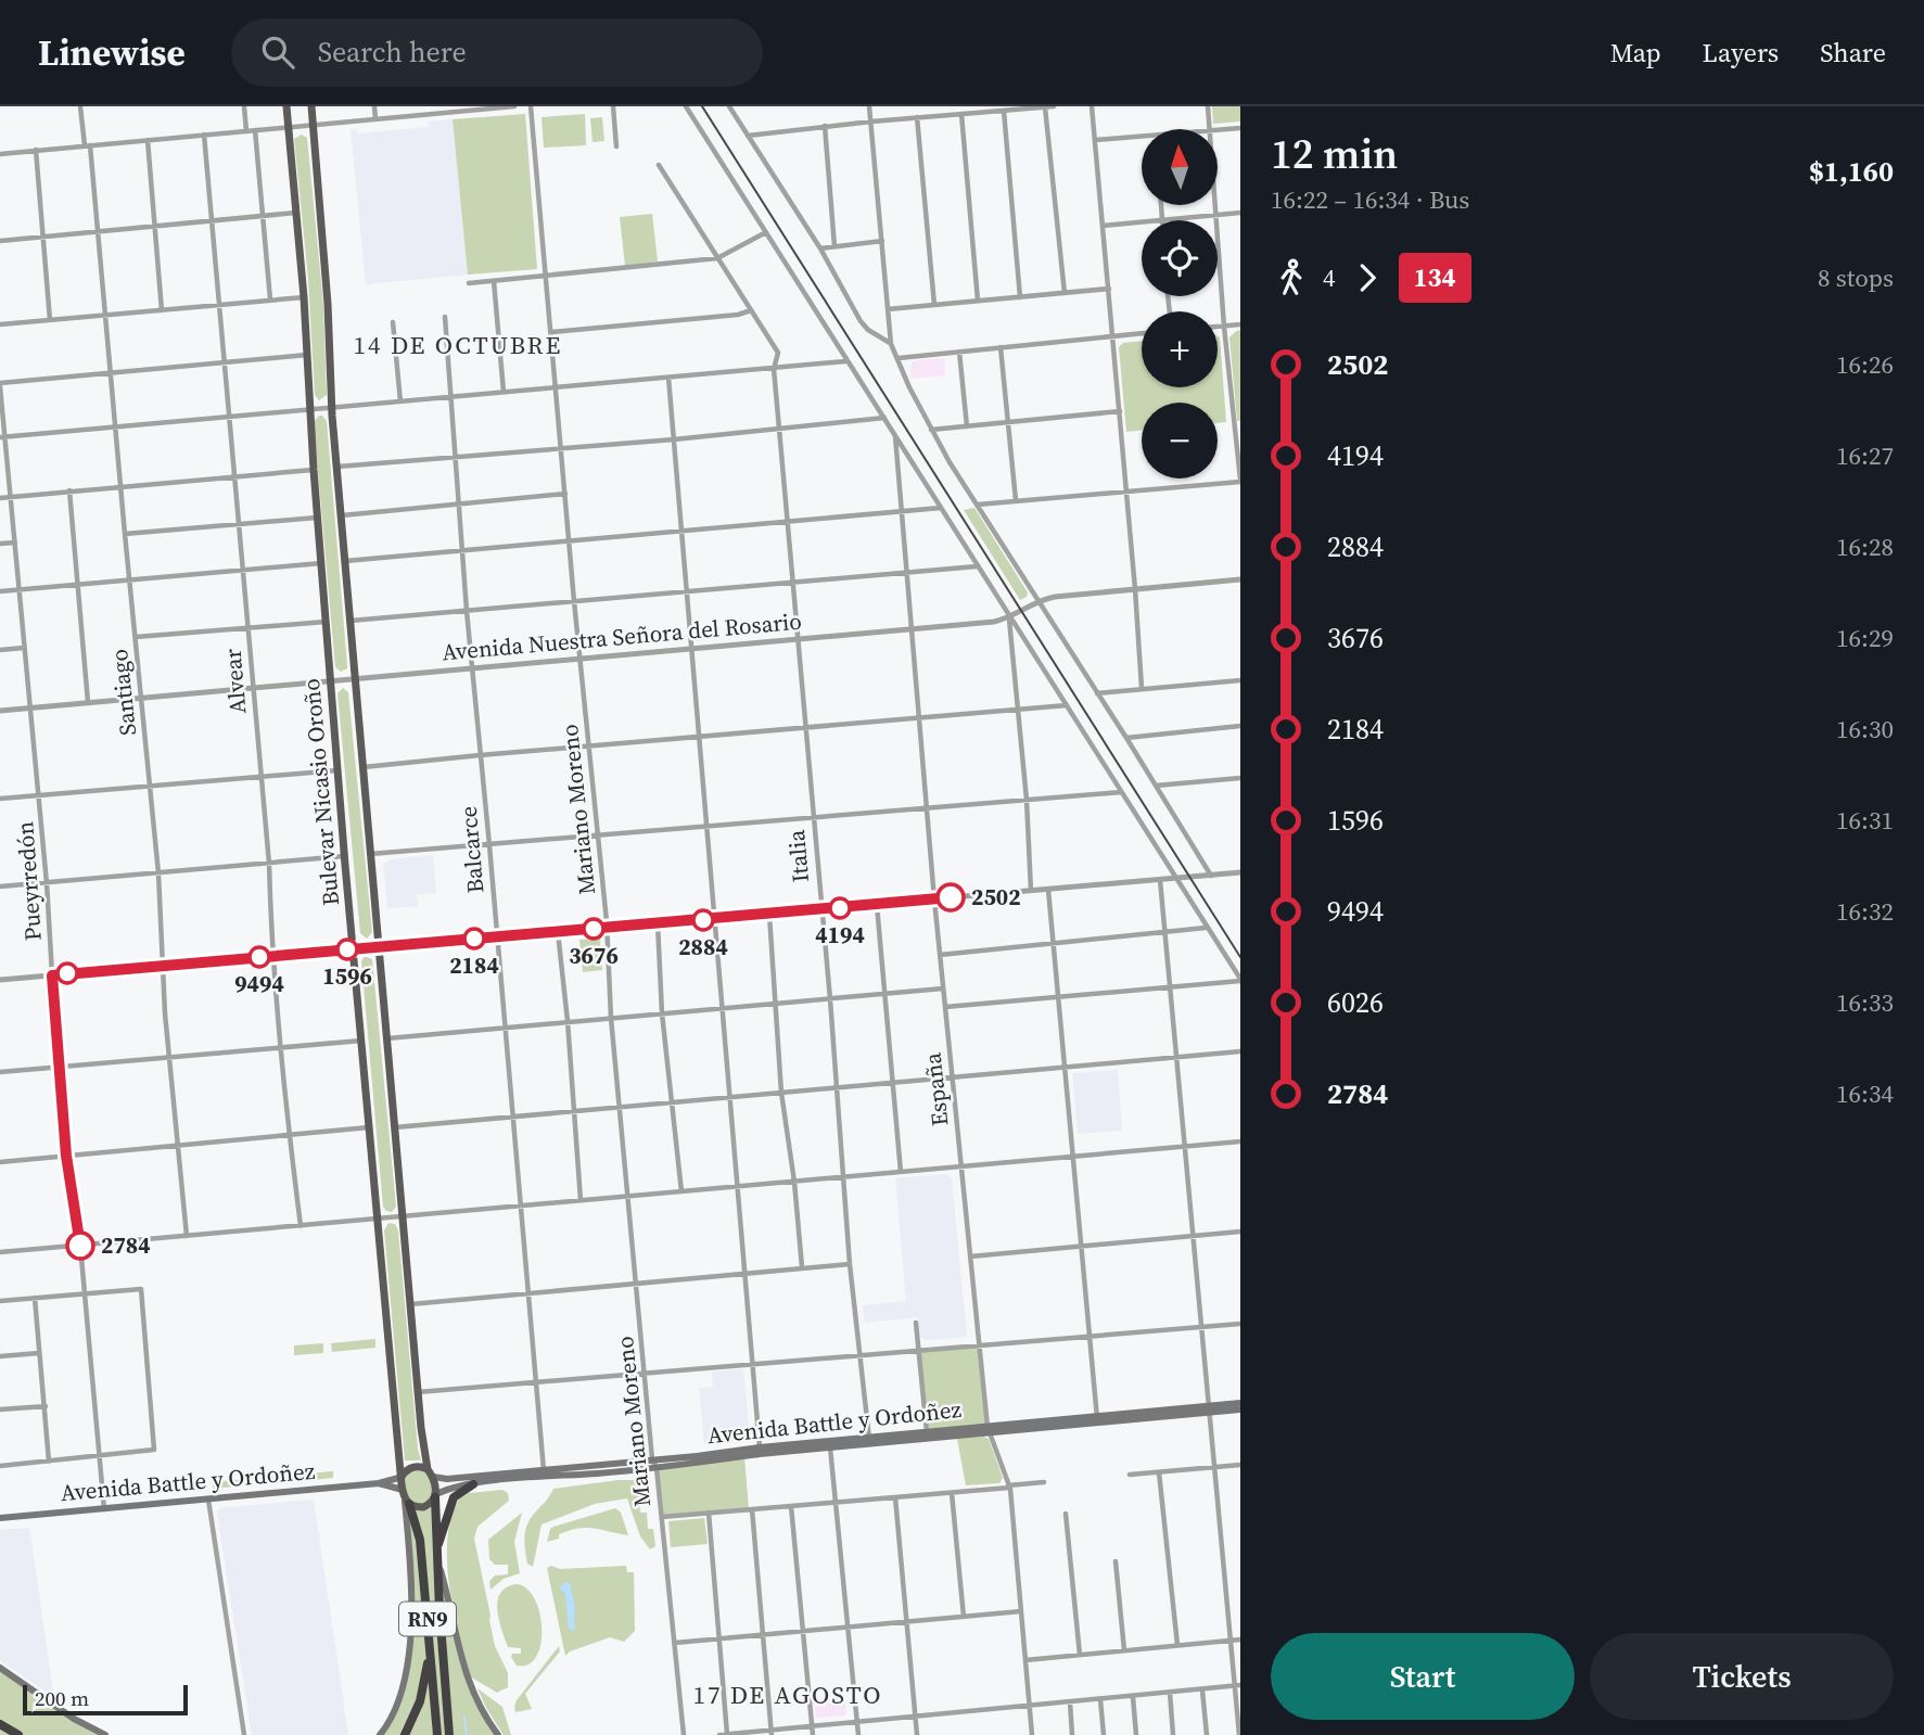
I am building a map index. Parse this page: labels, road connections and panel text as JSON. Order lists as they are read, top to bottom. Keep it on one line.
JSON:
{"streets":{"highway":["RN9"],"main road":["Bulevar Nicasio Oroño","Avenida Battle y Ordoñez"],"street":["Avenida Nuestra Señora del Rosario","Alvear","Santiago","Mariano Moreno","Balcarce","Italia","Pueyrredón","España"]},"crossings":[["Avenida Nuestra Señora del Rosario","Alvear"],["Avenida Nuestra Señora del Rosario","Santiago"],["Avenida Nuestra Señora del Rosario","Bulevar Nicasio Oroño"],["Avenida Nuestra Señora del Rosario","Mariano Moreno"],["Avenida Nuestra Señora del Rosario","Balcarce"],["Avenida Nuestra Señora del Rosario","Italia"],["Avenida Nuestra Señora del Rosario","Pueyrredón"],["Avenida Nuestra Señora del Rosario","España"],["Bulevar Nicasio Oroño","Avenida Battle y Ordoñez"],["Bulevar Nicasio Oroño","RN9"],["Mariano Moreno","Avenida Battle y Ordoñez"],["Balcarce","Avenida Battle y Ordoñez"],["Italia","Avenida Battle y Ordoñez"],["Pueyrredón","Avenida Battle y Ordoñez"],["España","Avenida Battle y Ordoñez"],["Avenida Battle y Ordoñez","RN9"]],"districts":["14 DE OCTUBRE","17 DE AGOSTO"],"places":["2502","4194","2884","3676","2184","1596","9494","2784"],"lines":["bus line 134"],"scale_bar":"200 m","north":"top","page":{"header":"Linewise","search":"Search here","nav":["Map","Layers","Share"],"heading":["12 min","16:22 – 16:34 · Bus","$1,160"],"map_buttons":["+","−"],"legs":["4","134","8 stops"],"list":[{"name":"2502","value":"16:26"},{"name":"4194","value":"16:27"},{"name":"2884","value":"16:28"},{"name":"3676","value":"16:29"},{"name":"2184","value":"16:30"},{"name":"1596","value":"16:31"},{"name":"9494","value":"16:32"},{"name":"6026","value":"16:33"},{"name":"2784","value":"16:34"}],"buttons":["Start","Tickets"],"scale":"200 m"}}
